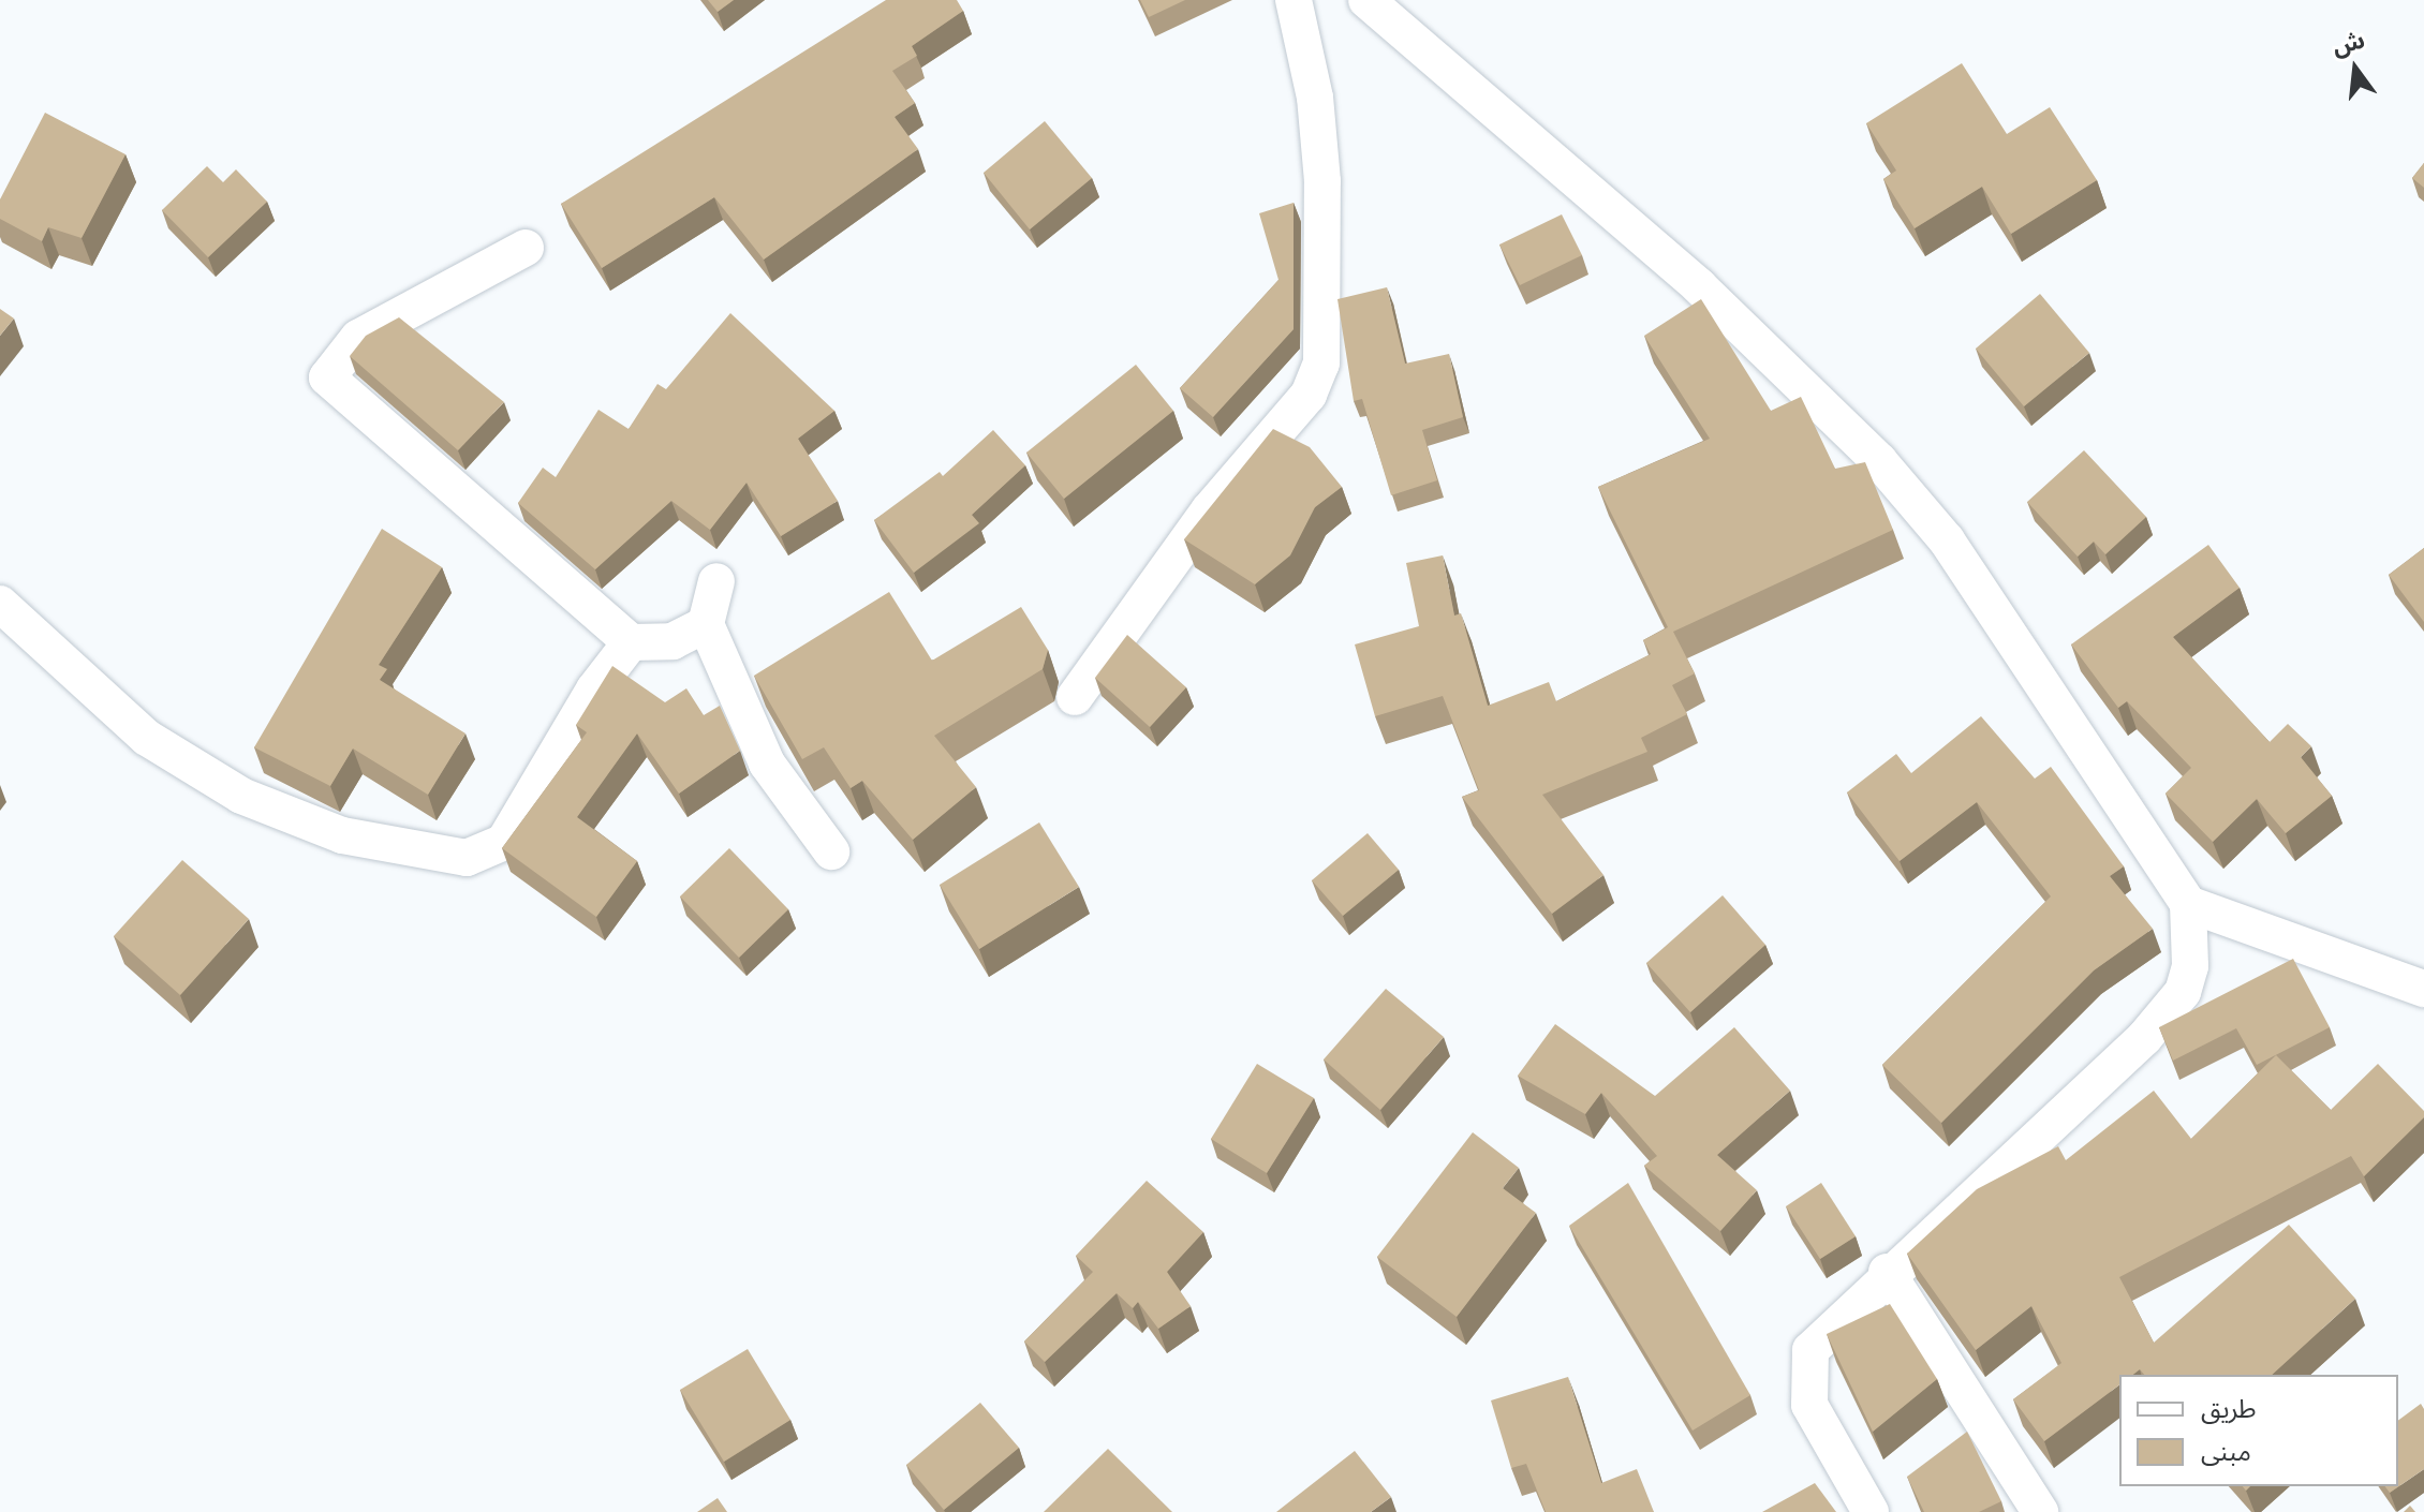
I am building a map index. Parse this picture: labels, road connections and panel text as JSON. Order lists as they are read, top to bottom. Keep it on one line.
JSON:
{"legend":["طريق","مبنى"],"north":"top"}
